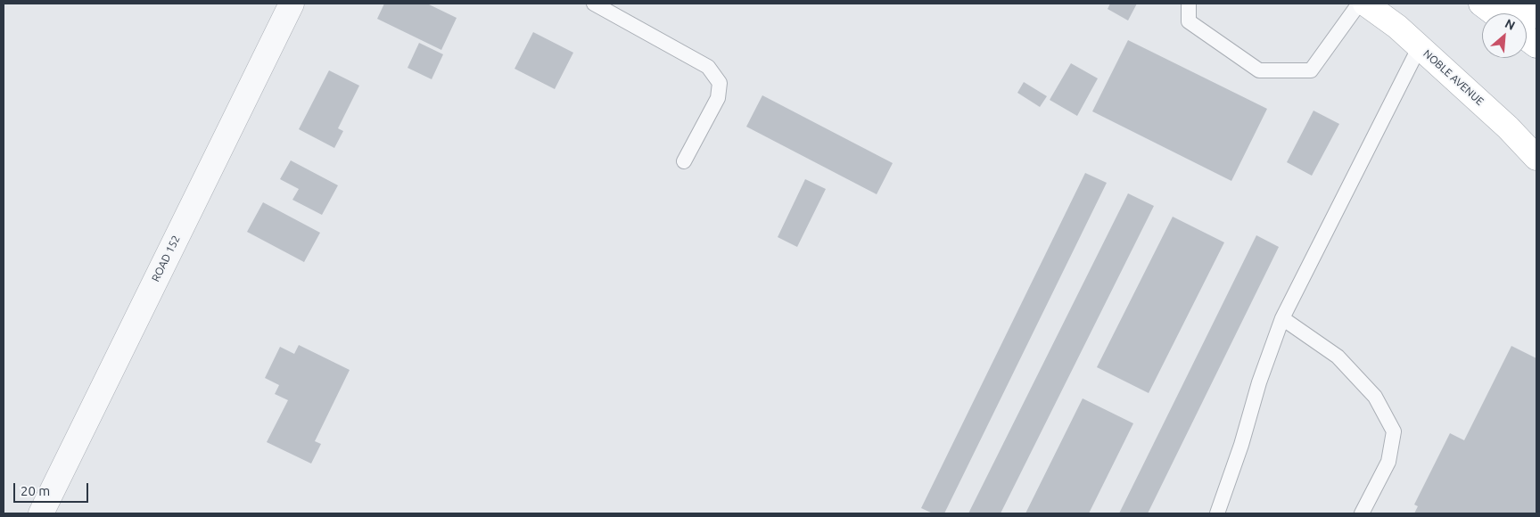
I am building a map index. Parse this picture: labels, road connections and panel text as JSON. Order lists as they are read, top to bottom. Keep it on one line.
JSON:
{"streets":{"main road":["NOBLE AVENUE"],"street":["ROAD 152"]},"scale_bar":"20 m","north":"top right"}
